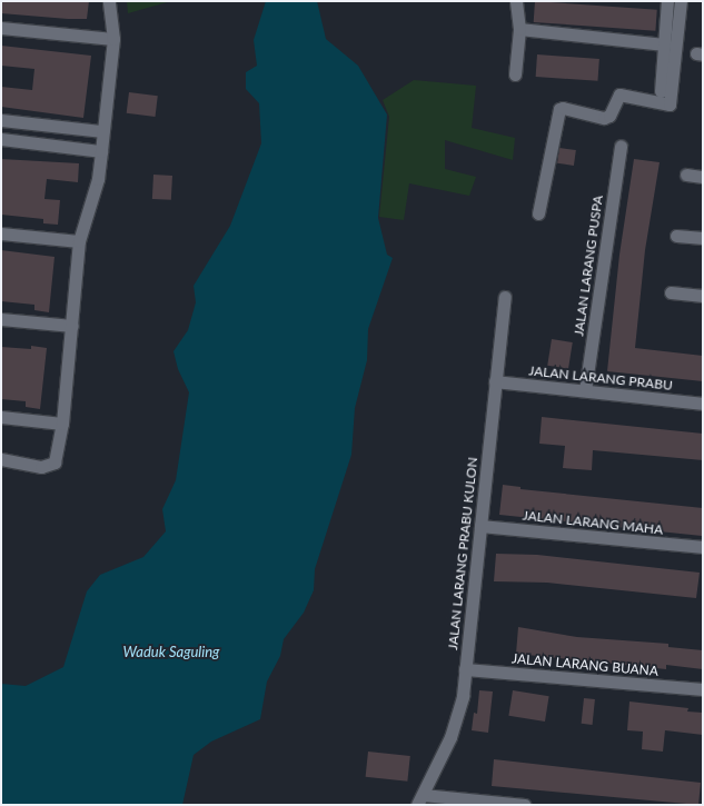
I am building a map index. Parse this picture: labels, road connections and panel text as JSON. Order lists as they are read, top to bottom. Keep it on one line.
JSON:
{"streets":{"street":["JALAN LARANG PUSPA","JALAN LARANG PRABU","JALAN LARANG MAHA","JALAN LARANG PRABU KULON","JALAN LARANG BUANA"]},"crossings":[["JALAN LARANG PUSPA","JALAN LARANG PRABU"],["JALAN LARANG PRABU","JALAN LARANG PRABU KULON"],["JALAN LARANG MAHA","JALAN LARANG PRABU KULON"],["JALAN LARANG PRABU KULON","JALAN LARANG BUANA"]],"water":["Waduk Saguling"]}
